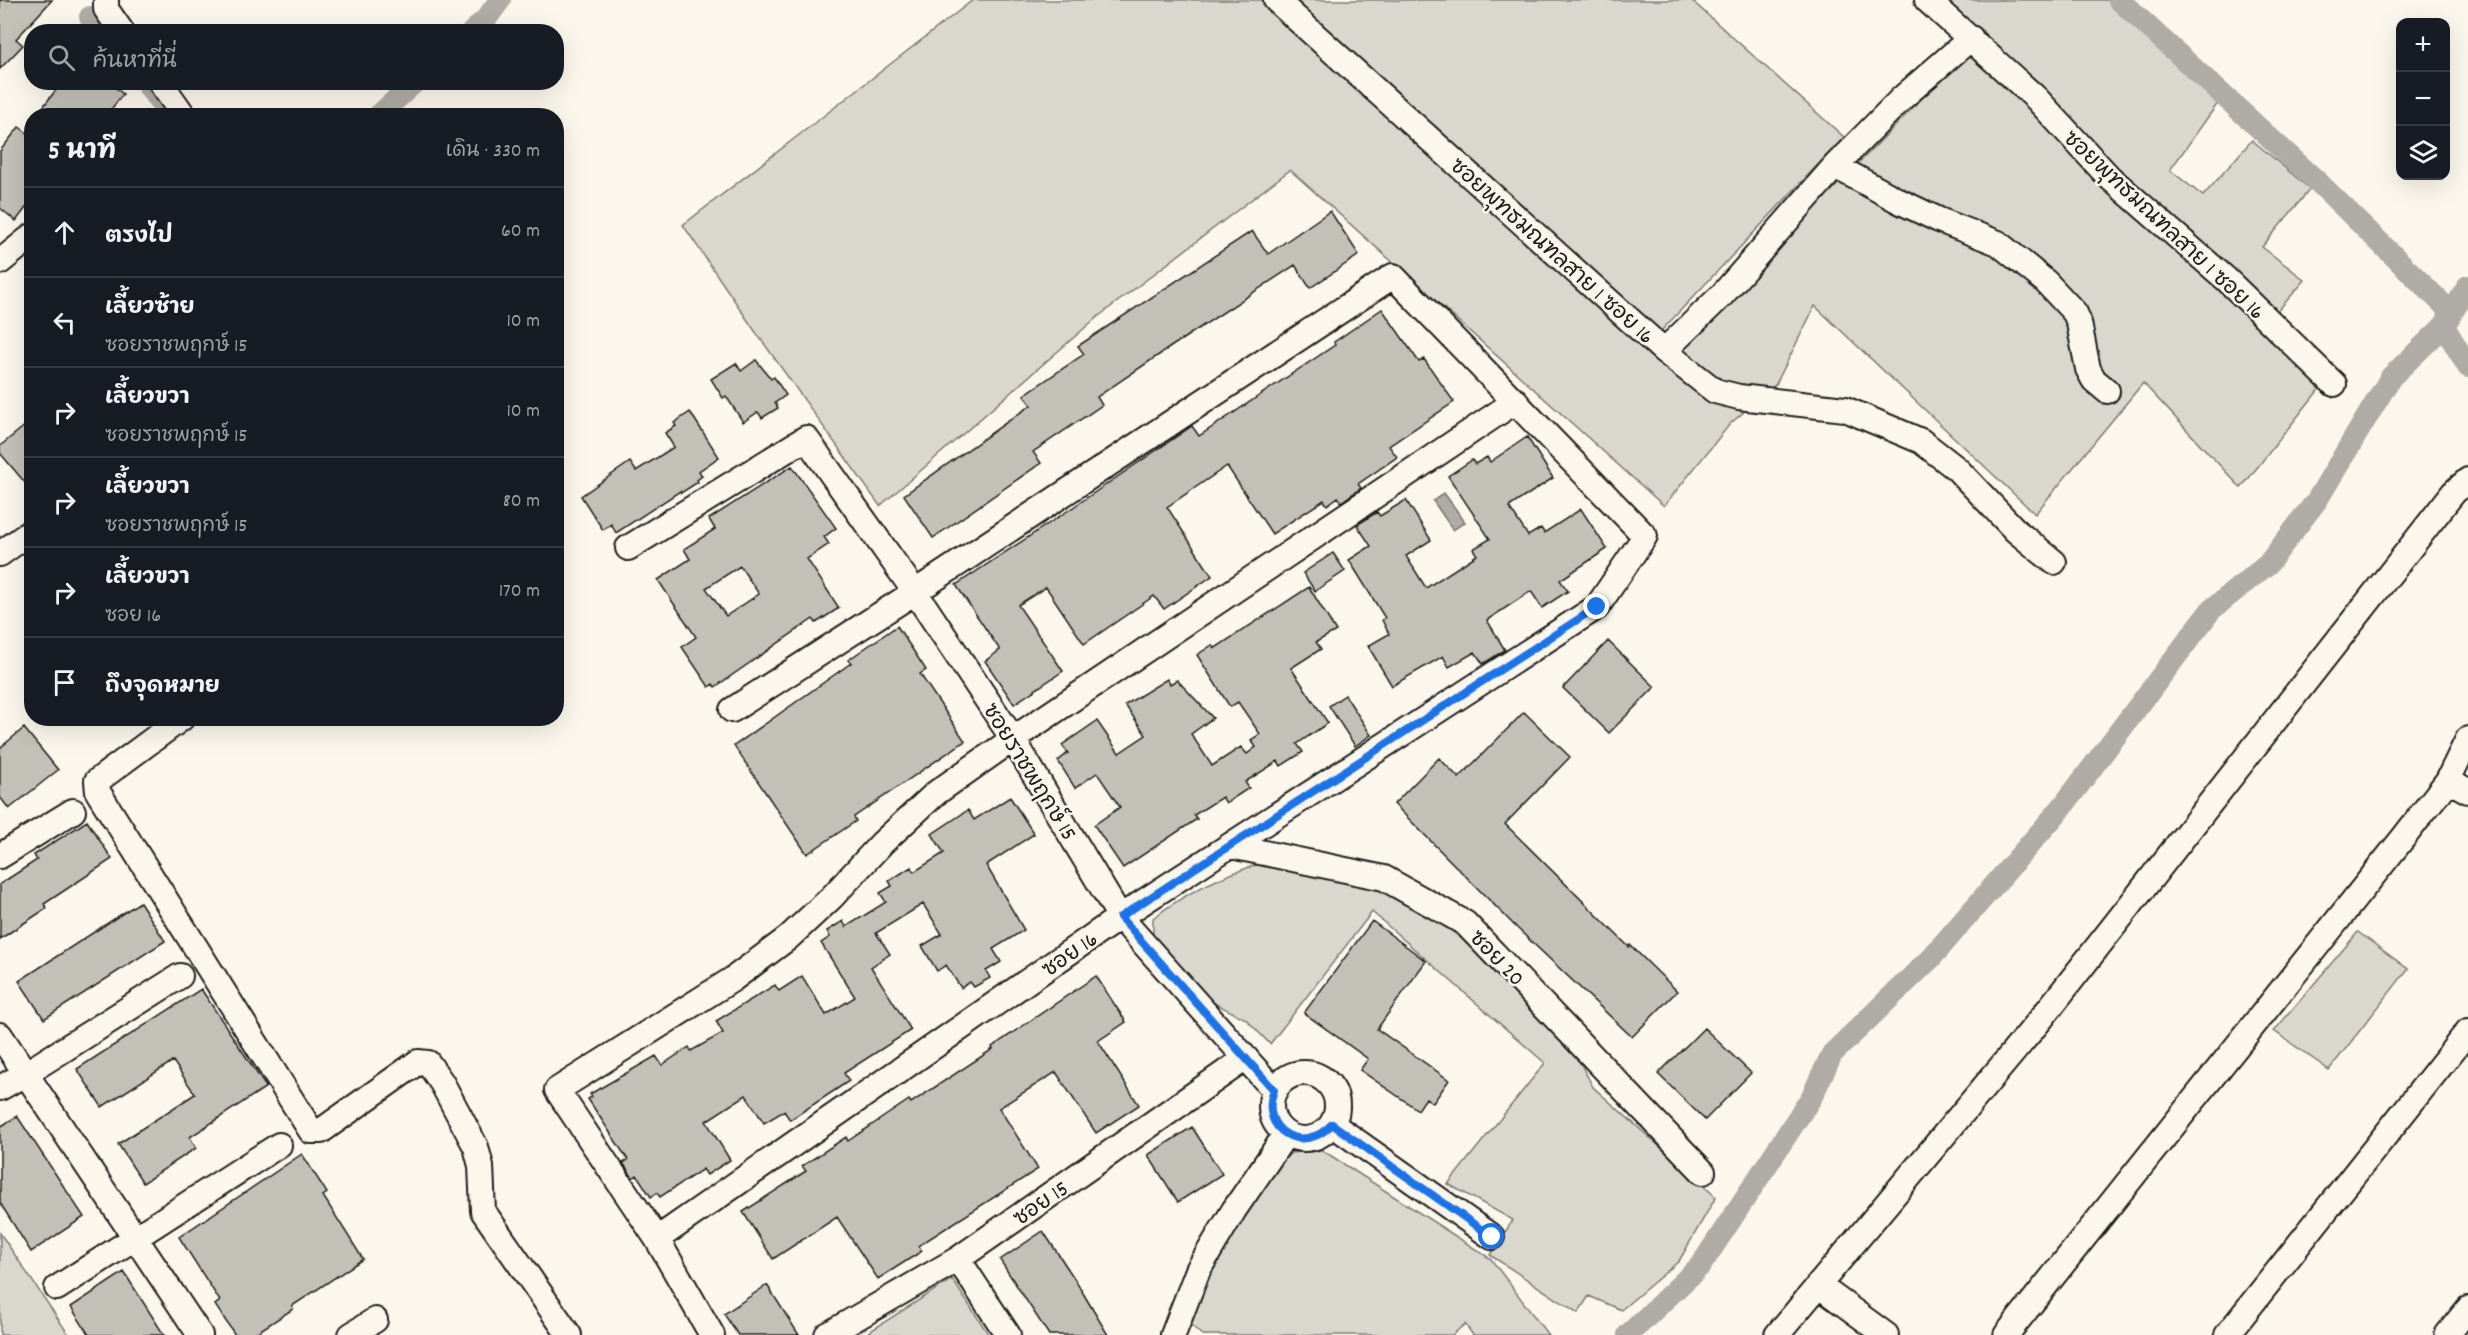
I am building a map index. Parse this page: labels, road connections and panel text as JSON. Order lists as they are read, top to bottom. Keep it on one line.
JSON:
{"streets":{"street":["ซอยพุทธมณฑลสาย 1 ซอย 16","ซอยราชพฤกษ์ 15","ซอย 16","ซอย 20","ซอย 15"]},"crossings":[["ซอยราชพฤกษ์ 15","ซอย 16"],["ซอยราชพฤกษ์ 15","ซอย 15"],["ซอย 16","ซอย 20"]],"page":{"map_buttons":["+","−"],"search":"ค้นหาที่นี่","heading":["5 นาที","เดิน · 330 m"],"list":[["ตรงไป","60 m"],["เลี้ยวซ้าย","ซอยราชพฤกษ์ 15","10 m"],["เลี้ยวขวา","ซอยราชพฤกษ์ 15","10 m"],["เลี้ยวขวา","ซอยราชพฤกษ์ 15","80 m"],["เลี้ยวขวา","ซอย 16","170 m"],"ถึงจุดหมาย"]}}
